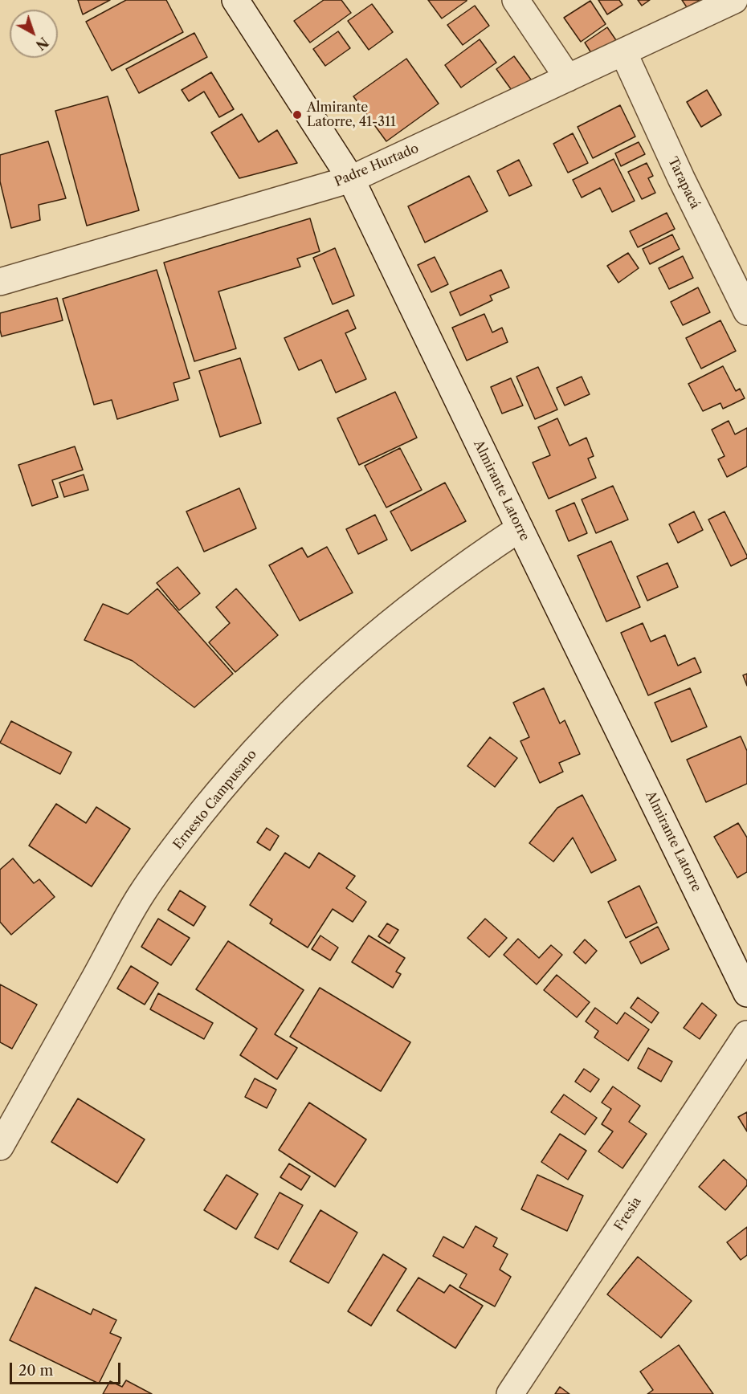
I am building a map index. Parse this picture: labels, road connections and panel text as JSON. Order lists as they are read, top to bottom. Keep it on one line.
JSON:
{"streets":{"street":["Padre Hurtado","Tarapacá","Almirante Latorre","Ernesto Campusano","Fresia"]},"crossings":[["Padre Hurtado","Tarapacá"],["Padre Hurtado","Almirante Latorre"],["Almirante Latorre","Ernesto Campusano"]],"places":["Almirante Latorre, 41-311"],"scale_bar":"20 m","north":"bottom right"}
